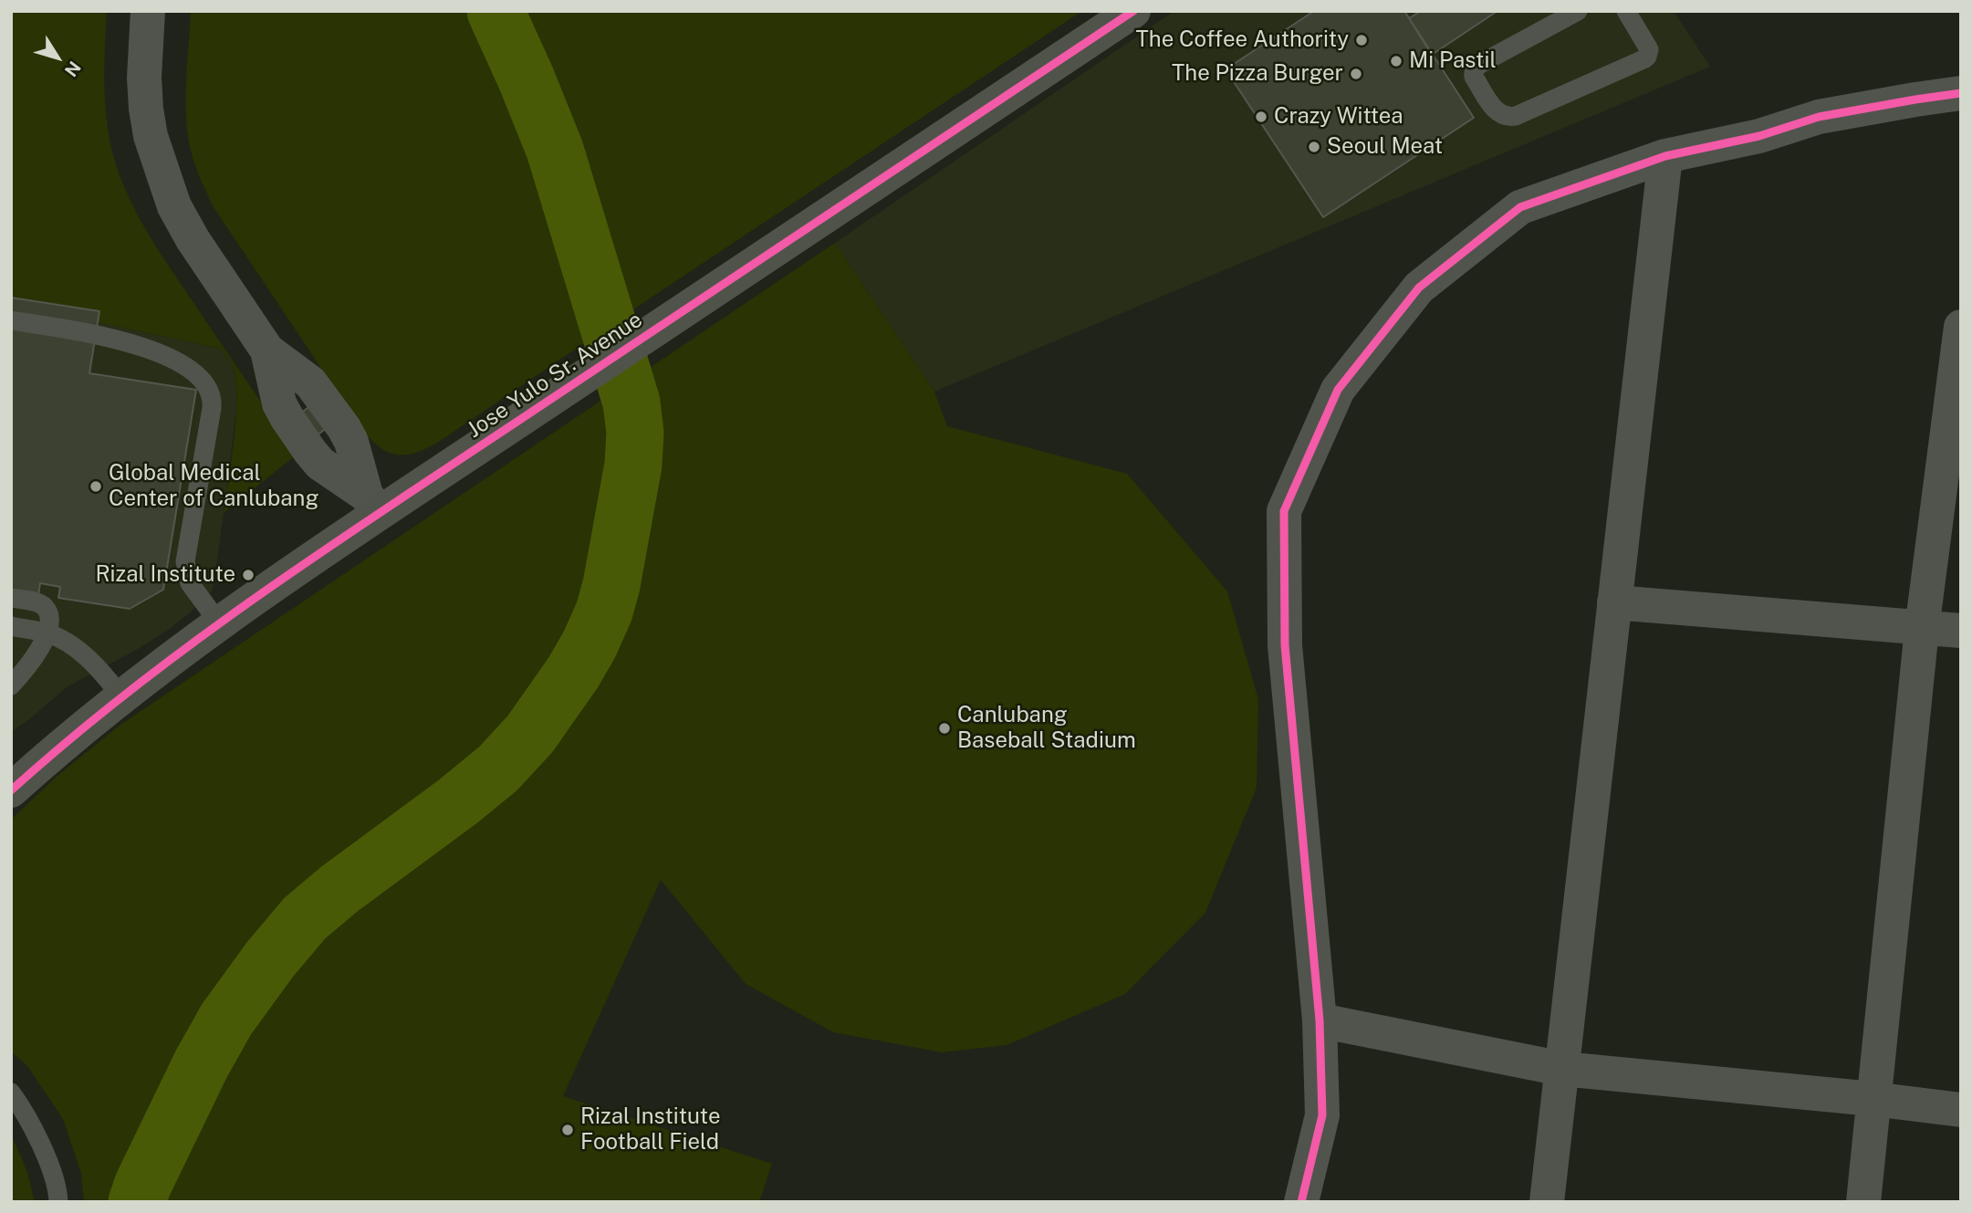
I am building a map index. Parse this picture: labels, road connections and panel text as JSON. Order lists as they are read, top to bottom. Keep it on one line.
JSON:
{"streets":{"street":["Jose Yulo Sr. Avenue"]},"places":["The Coffee Authority","Mi Pastil","The Pizza Burger","Crazy Wittea","Seoul Meat","Global Medical Center of Canlubang","Rizal Institute","Canlubang Baseball Stadium","Rizal Institute Football Field"],"north":"bottom right"}
